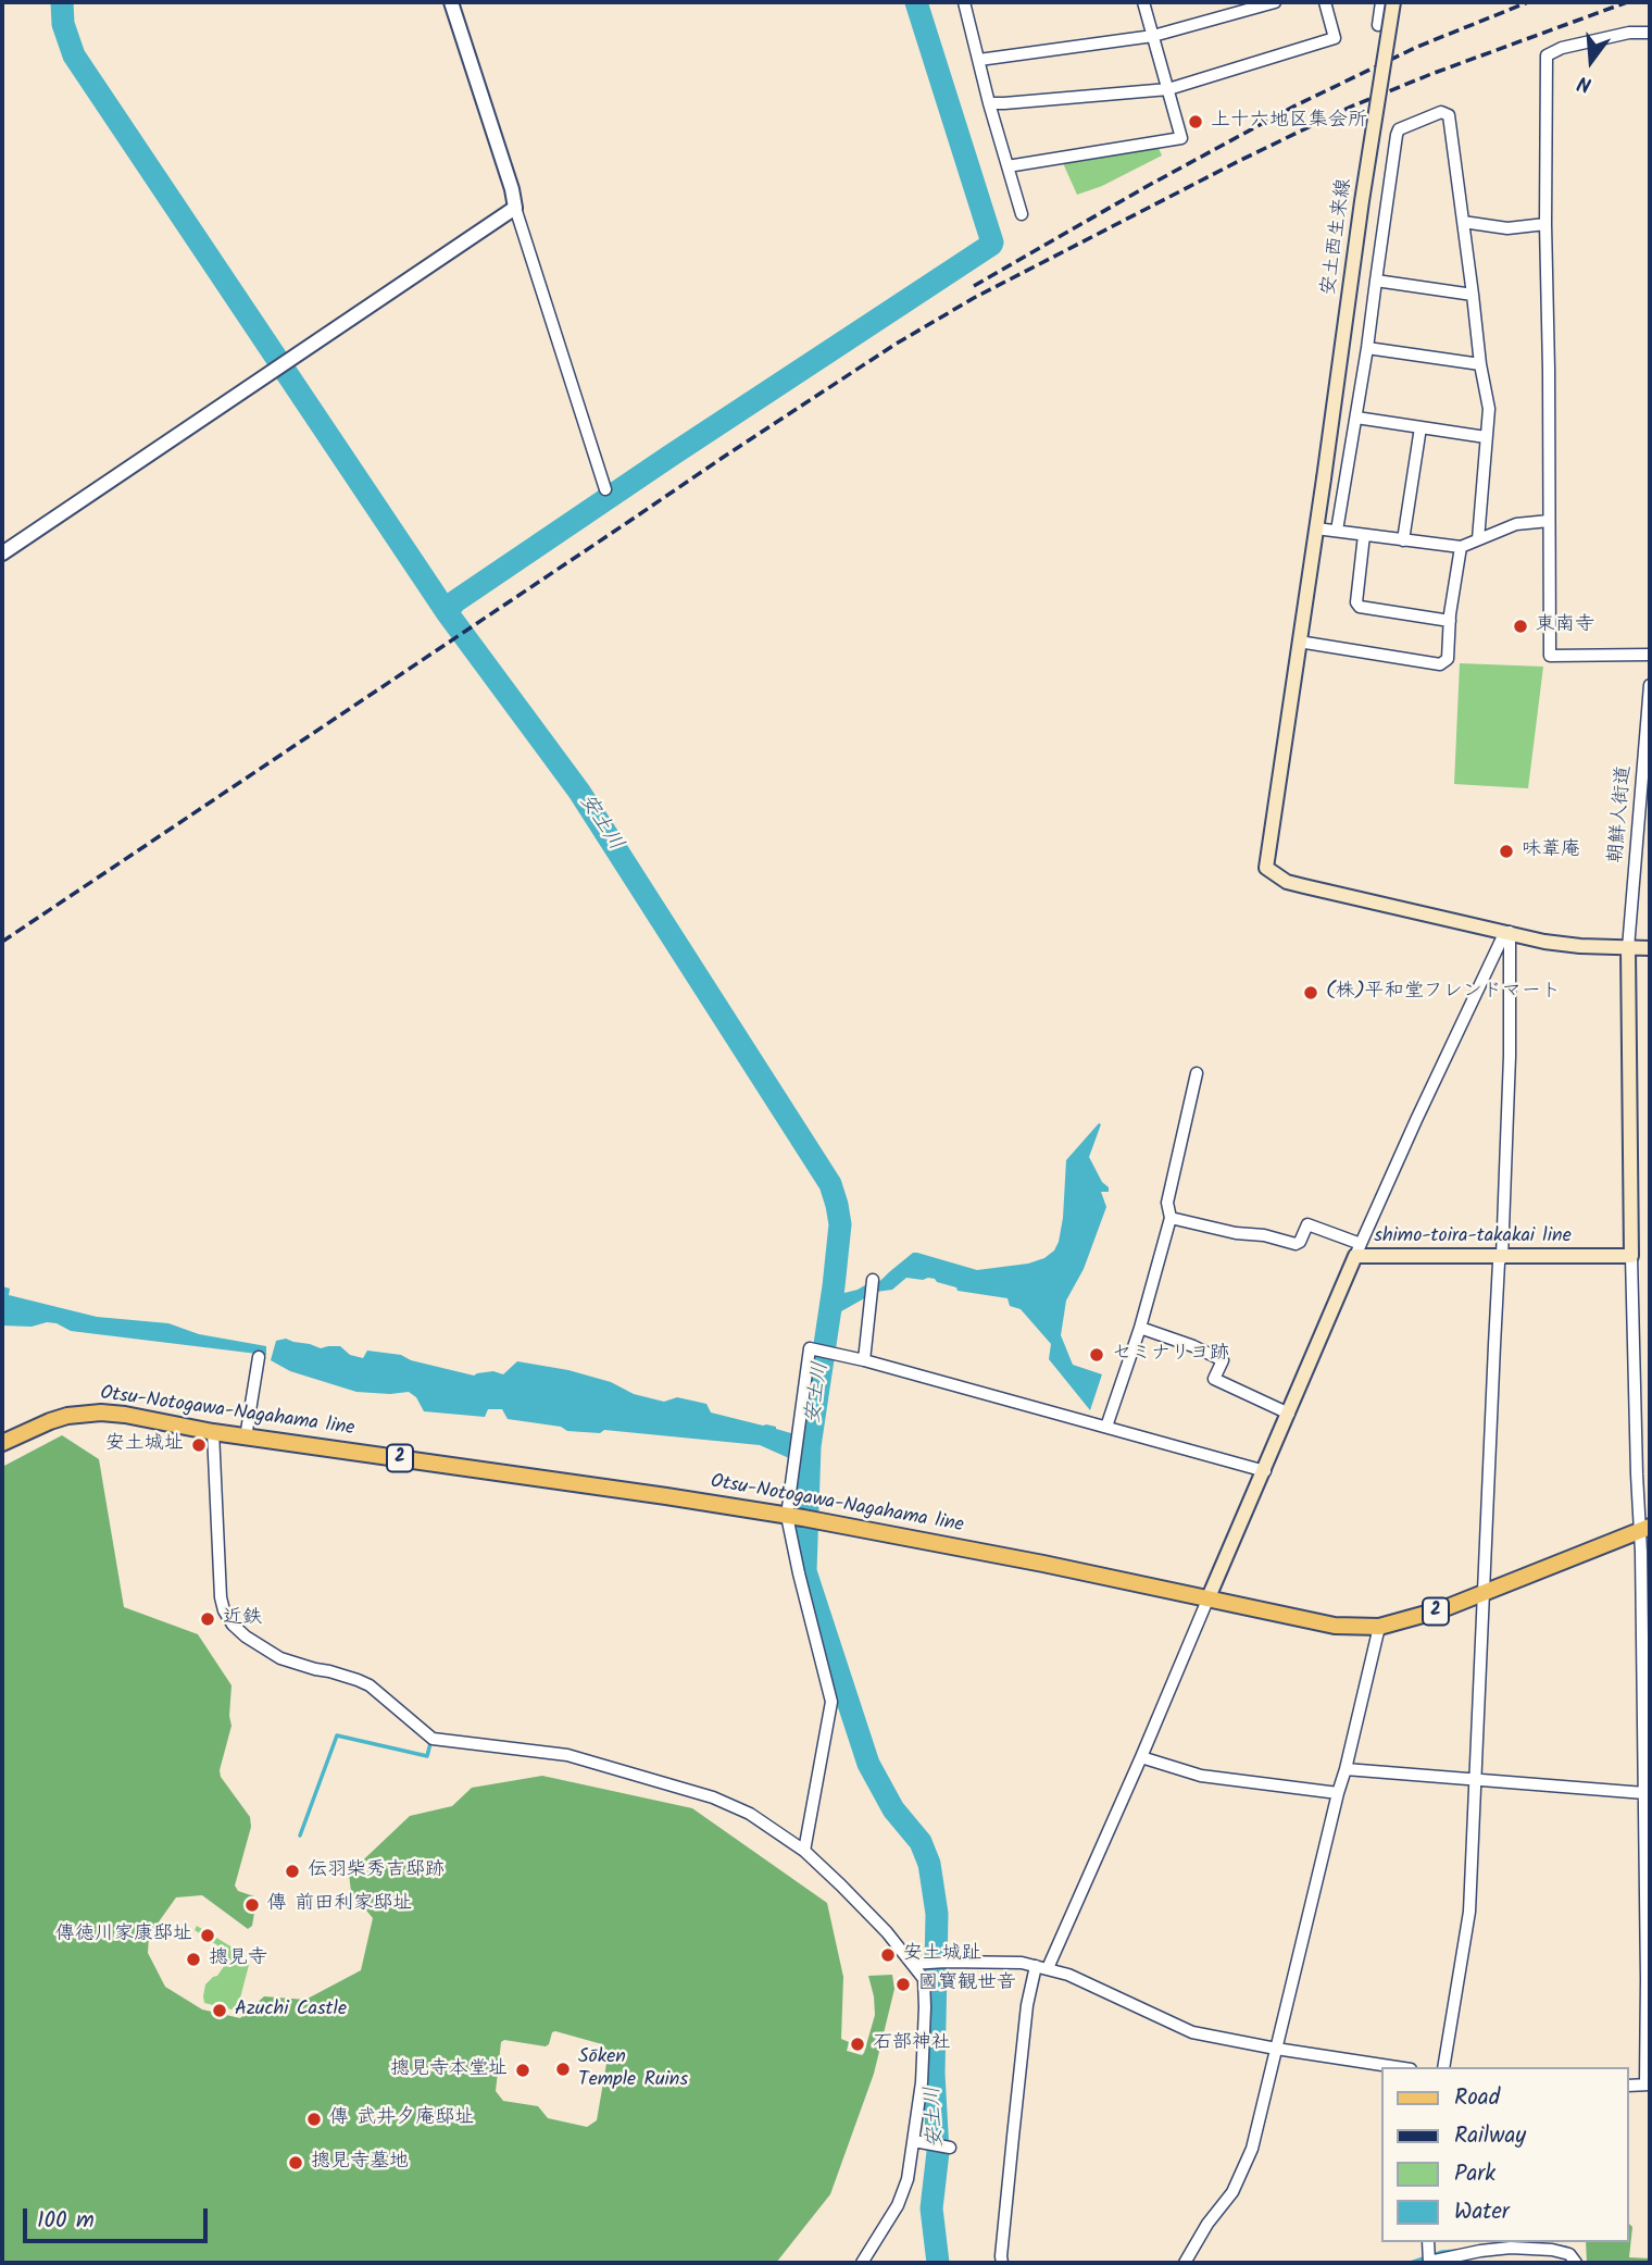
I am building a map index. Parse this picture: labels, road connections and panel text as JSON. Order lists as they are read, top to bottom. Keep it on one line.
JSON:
{"streets":{"main road":["安土西生来線","shimo-toira-takakai line","Otsu-Notogawa-Nagahama line","2"],"street":["朝鮮人街道"]},"crossings":[["shimo-toira-takakai line","Otsu-Notogawa-Nagahama line"]],"water":["安土川"],"places":["上十六地区集会所","東南寺","味葦庵","(株)平和堂フレンドマート","セミナリヨ跡","安土城址","近鉄","伝羽柴秀吉邸跡","傳 前田利家邸址","傳徳川家康邸址","安土城趾","摠見寺","國寳観世音","Azuchi Castle","石部神社","Sōken Temple Ruins","摠見寺本堂址","傳 武井夕庵邸址","摠見寺墓地"],"legend":["Road","Railway","Park","Water"],"scale_bar":"100 m","north":"bottom"}
